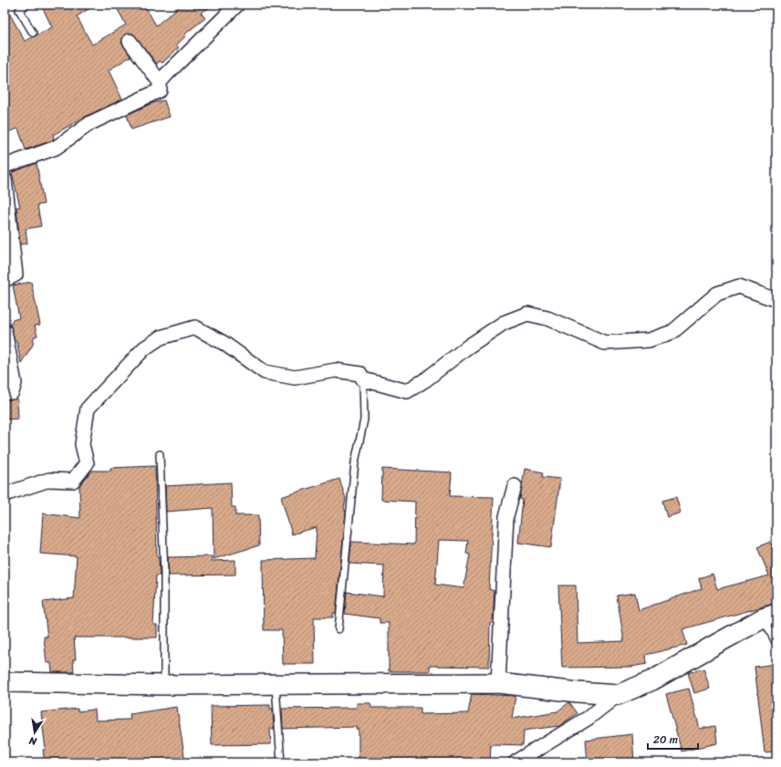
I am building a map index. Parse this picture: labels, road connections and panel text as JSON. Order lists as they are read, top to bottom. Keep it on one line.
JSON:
{"scale_bar":"20 m","north":"bottom"}
